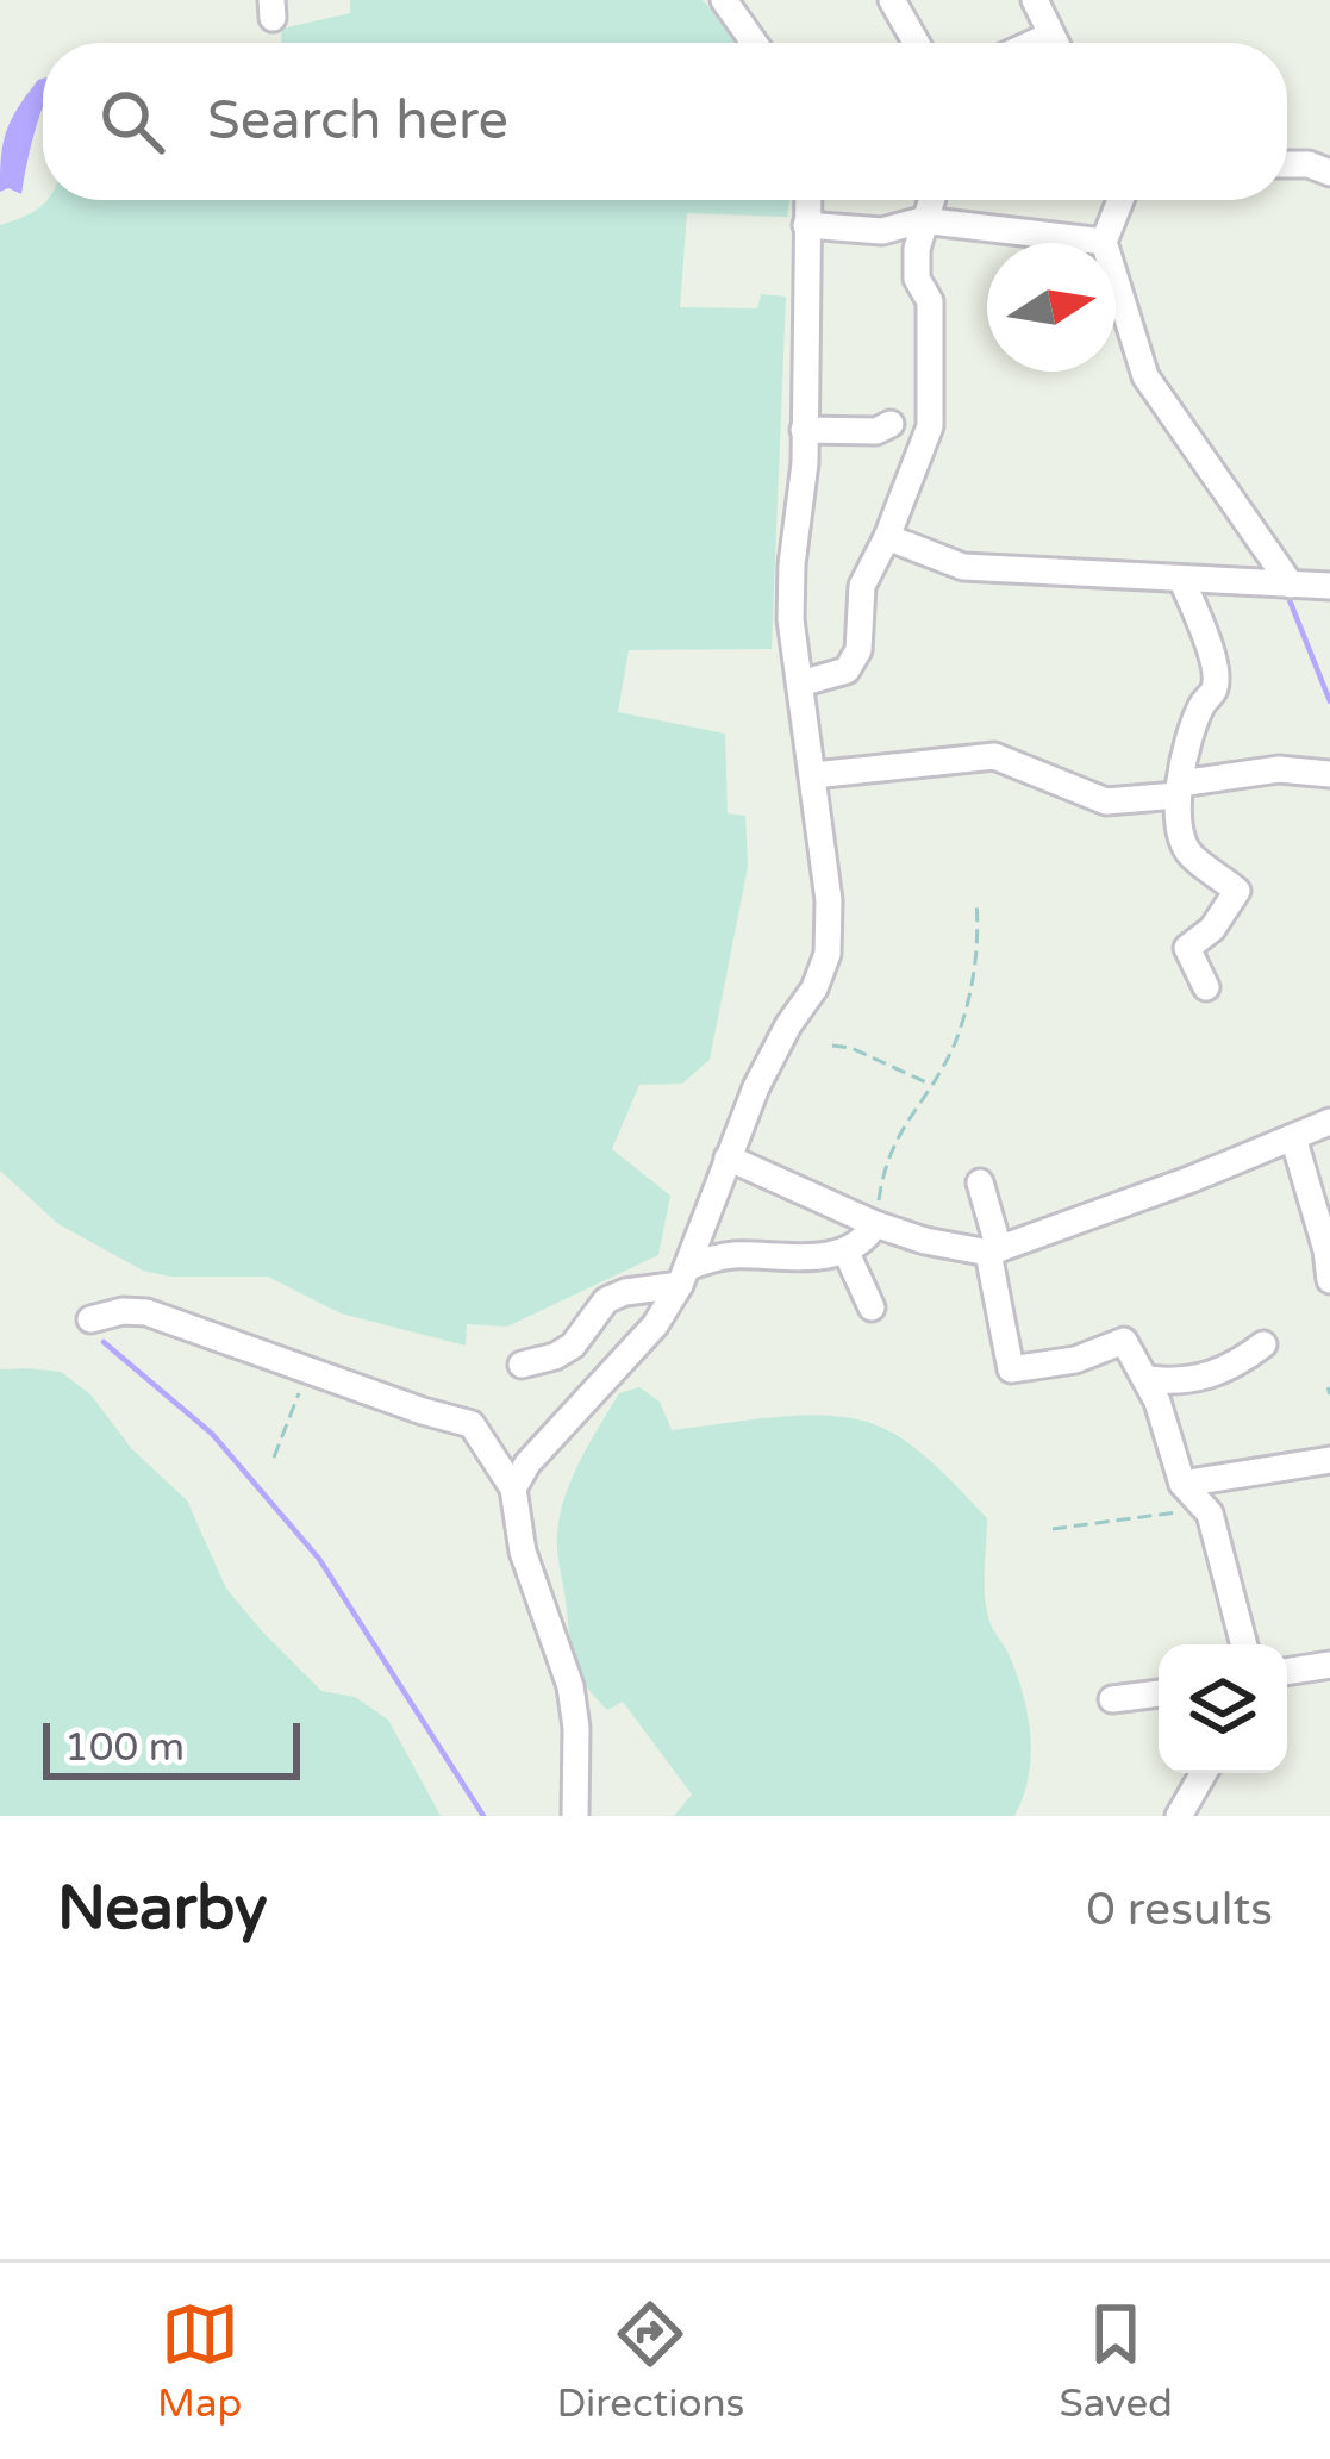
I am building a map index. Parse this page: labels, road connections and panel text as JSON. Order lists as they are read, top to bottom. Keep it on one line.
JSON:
{"scale_bar":"100 m","north":"right","page":{"search":"Search here","scale":"100 m","heading":["Nearby","0 results"],"nav":["Map","Directions","Saved"]}}
